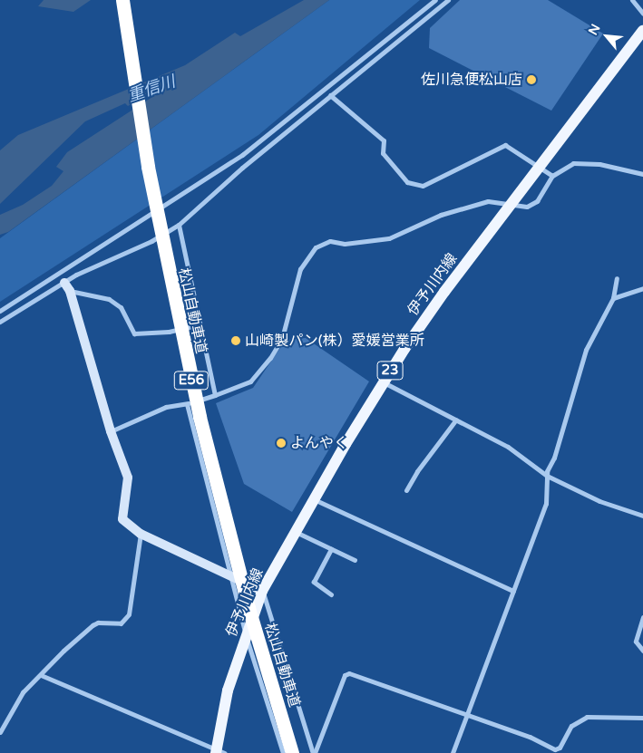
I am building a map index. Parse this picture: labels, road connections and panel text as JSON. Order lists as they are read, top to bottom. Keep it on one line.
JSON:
{"streets":{"highway":["松山自動車道","E56"],"main road":["伊予川内線","23"]},"water":["重信川"],"places":["佐川急便松山店","山崎製パン(株）愛媛営業所","よんやく"],"north":"top left"}
